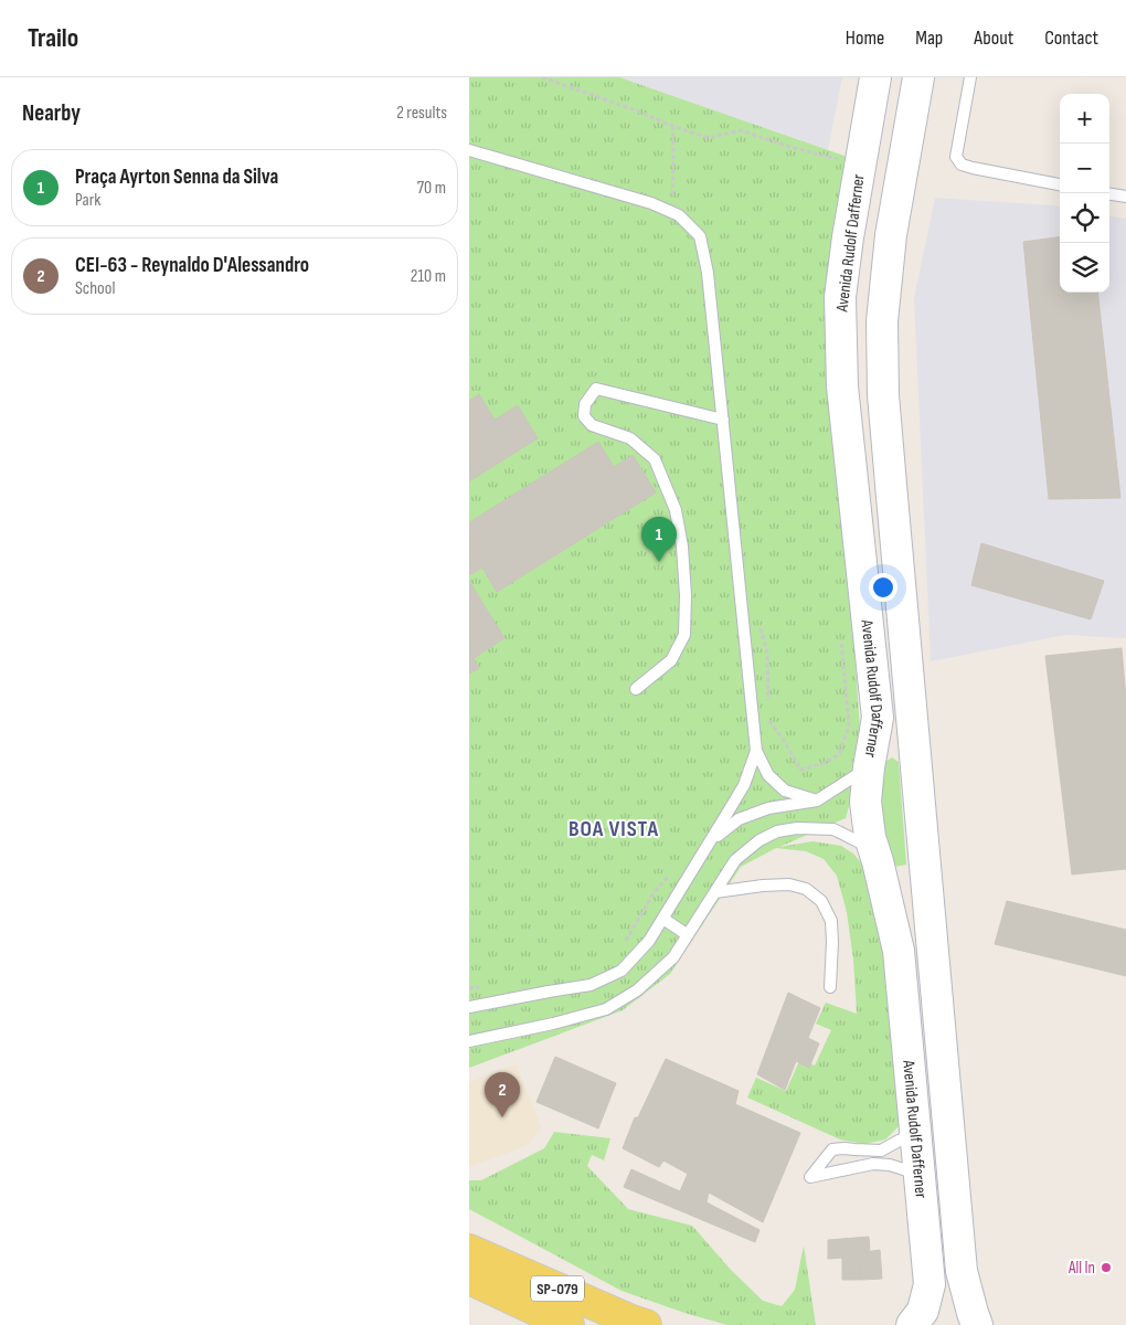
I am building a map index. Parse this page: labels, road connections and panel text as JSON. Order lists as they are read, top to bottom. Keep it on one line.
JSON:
{"streets":{"main road":["Avenida Rudolf Dafferner","SP-079"]},"districts":["BOA VISTA"],"places":["All In"],"page":{"header":"Trailo","nav":["Home","Map","About","Contact"],"heading":["Nearby","2 results"],"map_buttons":["+","−"],"list":[{"mark":"1","name":"Praça Ayrton Senna da Silva","note":"Park","value":"70 m"},{"mark":"2","name":"CEI-63 - Reynaldo D'Alessandro","note":"School","value":"210 m"}],"pins":["1","2"]}}
